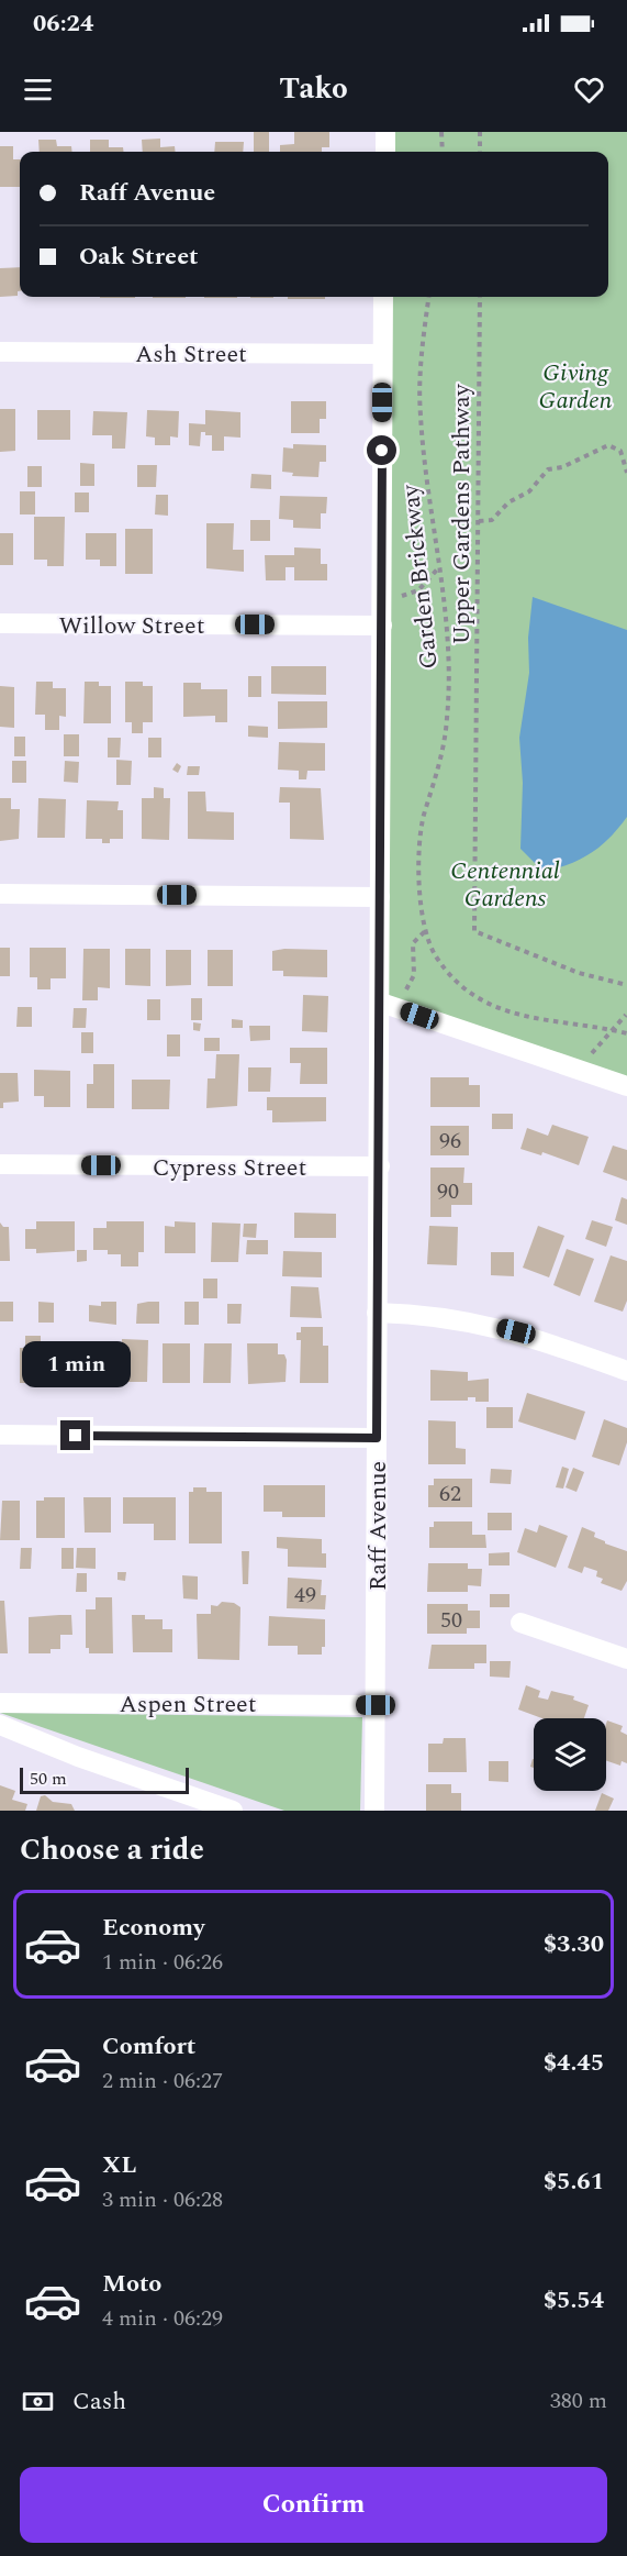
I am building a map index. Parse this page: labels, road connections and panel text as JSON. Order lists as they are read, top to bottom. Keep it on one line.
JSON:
{"streets":{"street":["Ash Street","Willow Street","Cypress Street","Raff Avenue","Aspen Street"],"path":["Upper Gardens Pathway","Garden Brickway"]},"crossings":[["Ash Street","Raff Avenue"],["Willow Street","Raff Avenue"],["Cypress Street","Raff Avenue"],["Raff Avenue","Aspen Street"]],"parks":["Giving Garden","Centennial Gardens"],"house_numbers":["96","90","62","49","50"],"scale_bar":"50 m","page":{"status":"06:24","header":"Tako","banner":["Raff Avenue","Oak Street"],"bubble":"1 min","scale":"50 m","heading":"Choose a ride","list":[{"name":"Economy","note":"1 min · 06:26","value":"$3.30"},{"name":"Comfort","note":"2 min · 06:27","value":"$4.45"},{"name":"XL","note":"3 min · 06:28","value":"$5.61"},{"name":"Moto","note":"4 min · 06:29","value":"$5.54"}],"pay":["Cash","380 m"],"buttons":"Confirm"}}
